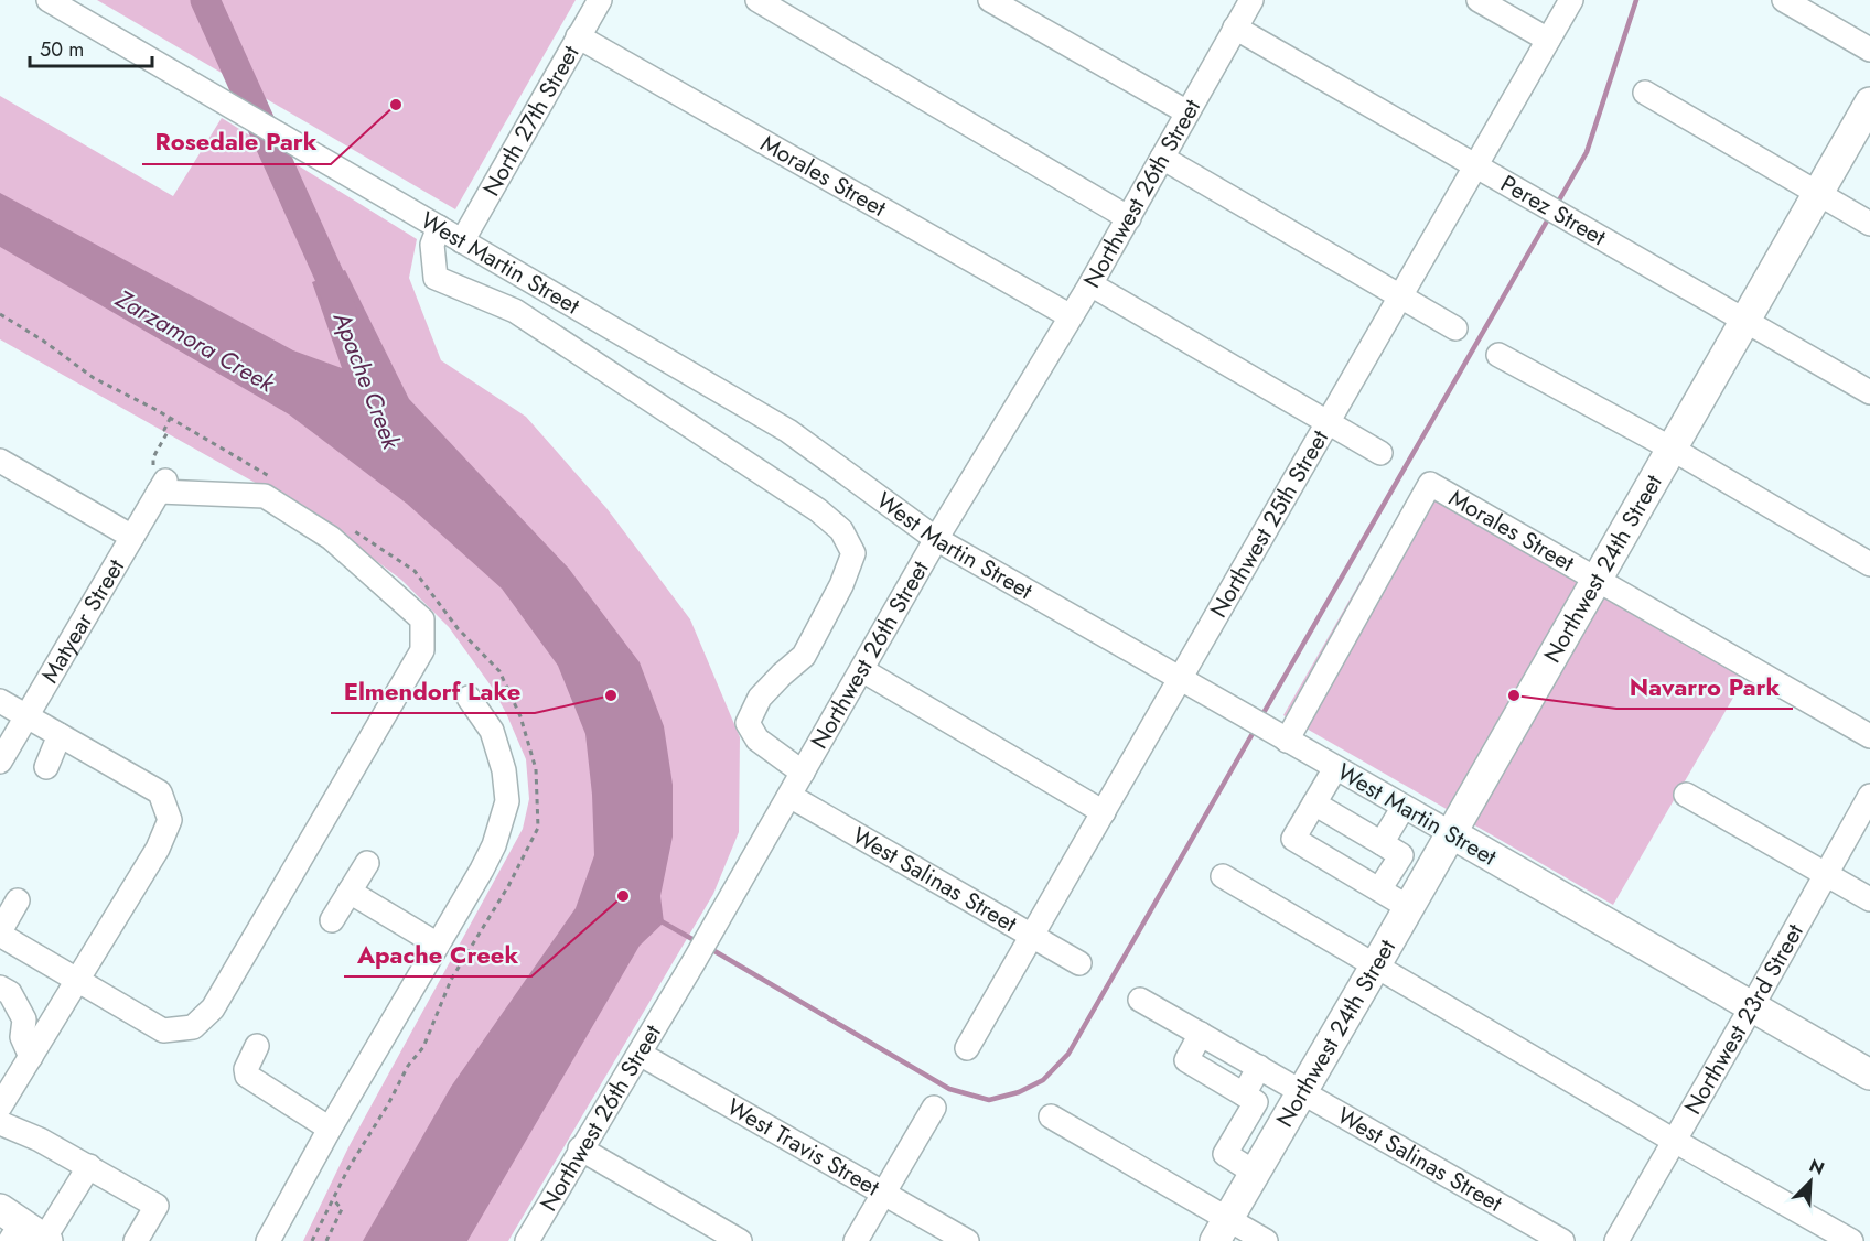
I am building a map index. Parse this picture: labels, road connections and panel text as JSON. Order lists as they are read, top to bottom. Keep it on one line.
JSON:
{"streets":{"main road":["West Martin Street","Northwest 24th Street"],"street":["North 27th Street","Morales Street","Northwest 26th Street","Perez Street","Northwest 25th Street","Matyear Street","West Salinas Street","Northwest 23rd Street","West Travis Street"]},"crossings":[["North 27th Street","Morales Street"],["North 27th Street","West Martin Street"],["Morales Street","Northwest 26th Street"],["Morales Street","West Martin Street"],["Morales Street","Northwest 24th Street"],["Northwest 26th Street","Perez Street"],["Northwest 26th Street","West Martin Street"],["Northwest 26th Street","West Salinas Street"],["Northwest 26th Street","West Travis Street"],["Perez Street","Northwest 25th Street"],["Perez Street","Northwest 24th Street"],["West Martin Street","Northwest 25th Street"],["West Martin Street","Northwest 24th Street"],["West Martin Street","Northwest 23rd Street"],["Northwest 25th Street","West Salinas Street"],["Northwest 24th Street","West Salinas Street"]],"water":["Zarzamora Creek","Apache Creek"],"places":["Rosedale Park","Elmendorf Lake","Navarro Park","Apache Creek"],"scale_bar":"50 m","north":"top right"}
